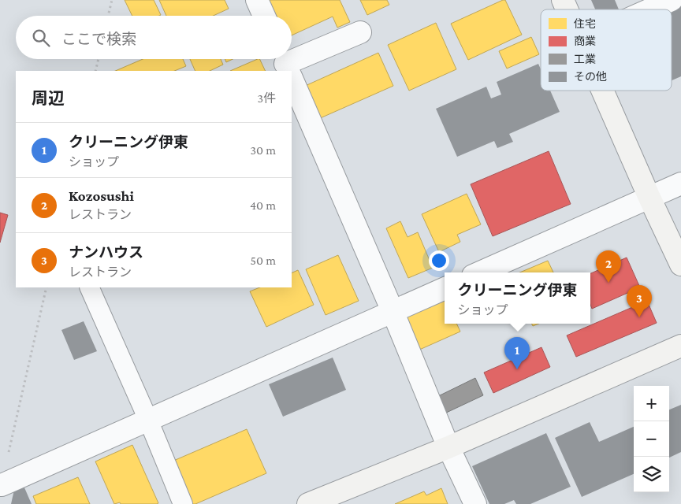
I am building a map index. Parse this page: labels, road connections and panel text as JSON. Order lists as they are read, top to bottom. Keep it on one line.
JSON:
{"legend":["住宅","商業","工業","その他"],"page":{"search":"ここで検索","heading":["周辺","3件"],"list":[{"mark":"1","name":"クリーニング伊東","note":"ショップ","value":"30 m"},{"mark":"2","name":"Kozosushi","note":"レストラン","value":"40 m"},{"mark":"3","name":"ナンハウス","note":"レストラン","value":"50 m"}],"pins":["2","3","1"],"popup":["クリーニング伊東","ショップ"],"map_buttons":["+","−"]}}
